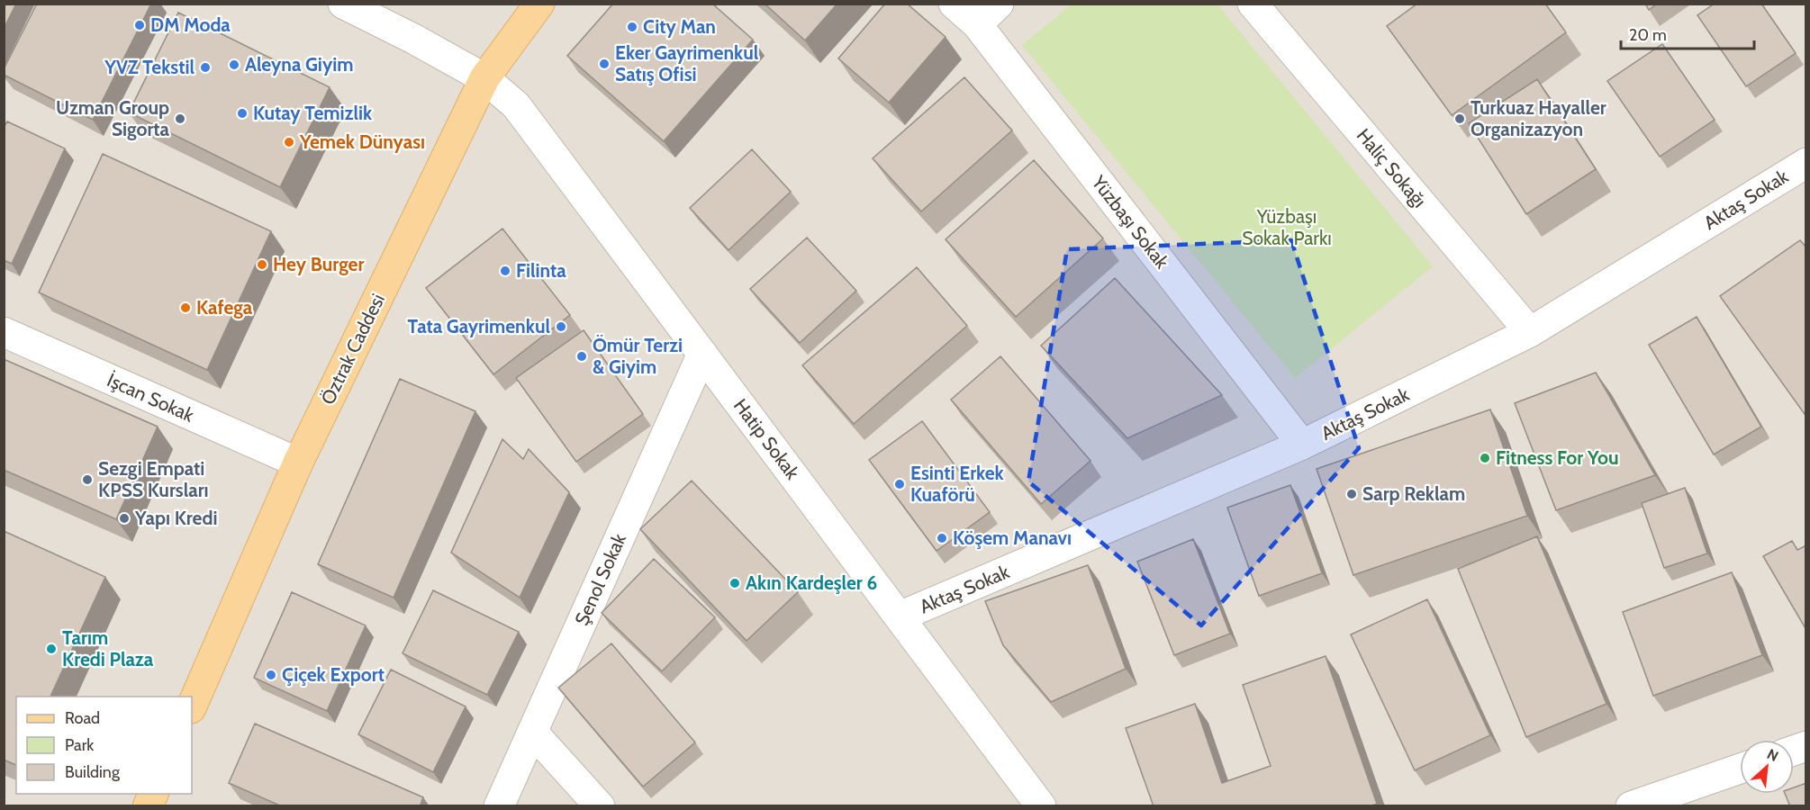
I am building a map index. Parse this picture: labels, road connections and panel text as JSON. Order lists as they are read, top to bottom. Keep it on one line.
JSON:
{"streets":{"main road":["Öztrak Caddesi"],"street":["Haliç Sokağı","Aktaş Sokak","Yüzbaşı Sokak","İşcan Sokak","Hatip Sokak","Şenol Sokak"]},"crossings":[["Haliç Sokağı","Aktaş Sokak"],["Aktaş Sokak","Yüzbaşı Sokak"],["Aktaş Sokak","Hatip Sokak"],["Öztrak Caddesi","İşcan Sokak"],["Öztrak Caddesi","Hatip Sokak"],["Hatip Sokak","Şenol Sokak"]],"parks":["Yüzbaşı Sokak Parkı"],"places":["DM Moda","City Man","Eker Gayrimenkul Satış Ofisi","Aleyna Giyim","YVZ Tekstil","Kutay Temizlik","Uzman Group Sigorta","Turkuaz Hayaller Organizazyon","Yemek Dünyası","Hey Burger","Filinta","Kafega","Tata Gayrimenkul","Ömür Terzi & Giyim","Fitness For You","Sezgi Empati KPSS Kursları","Esinti Erkek Kuaförü","Sarp Reklam","Yapı Kredi","Köşem Manavı","Akın Kardeşler 6","Tarım Kredi Plaza","Çiçek Export"],"legend":["Road","Park","Building"],"scale_bar":"20 m","north":"top right"}
